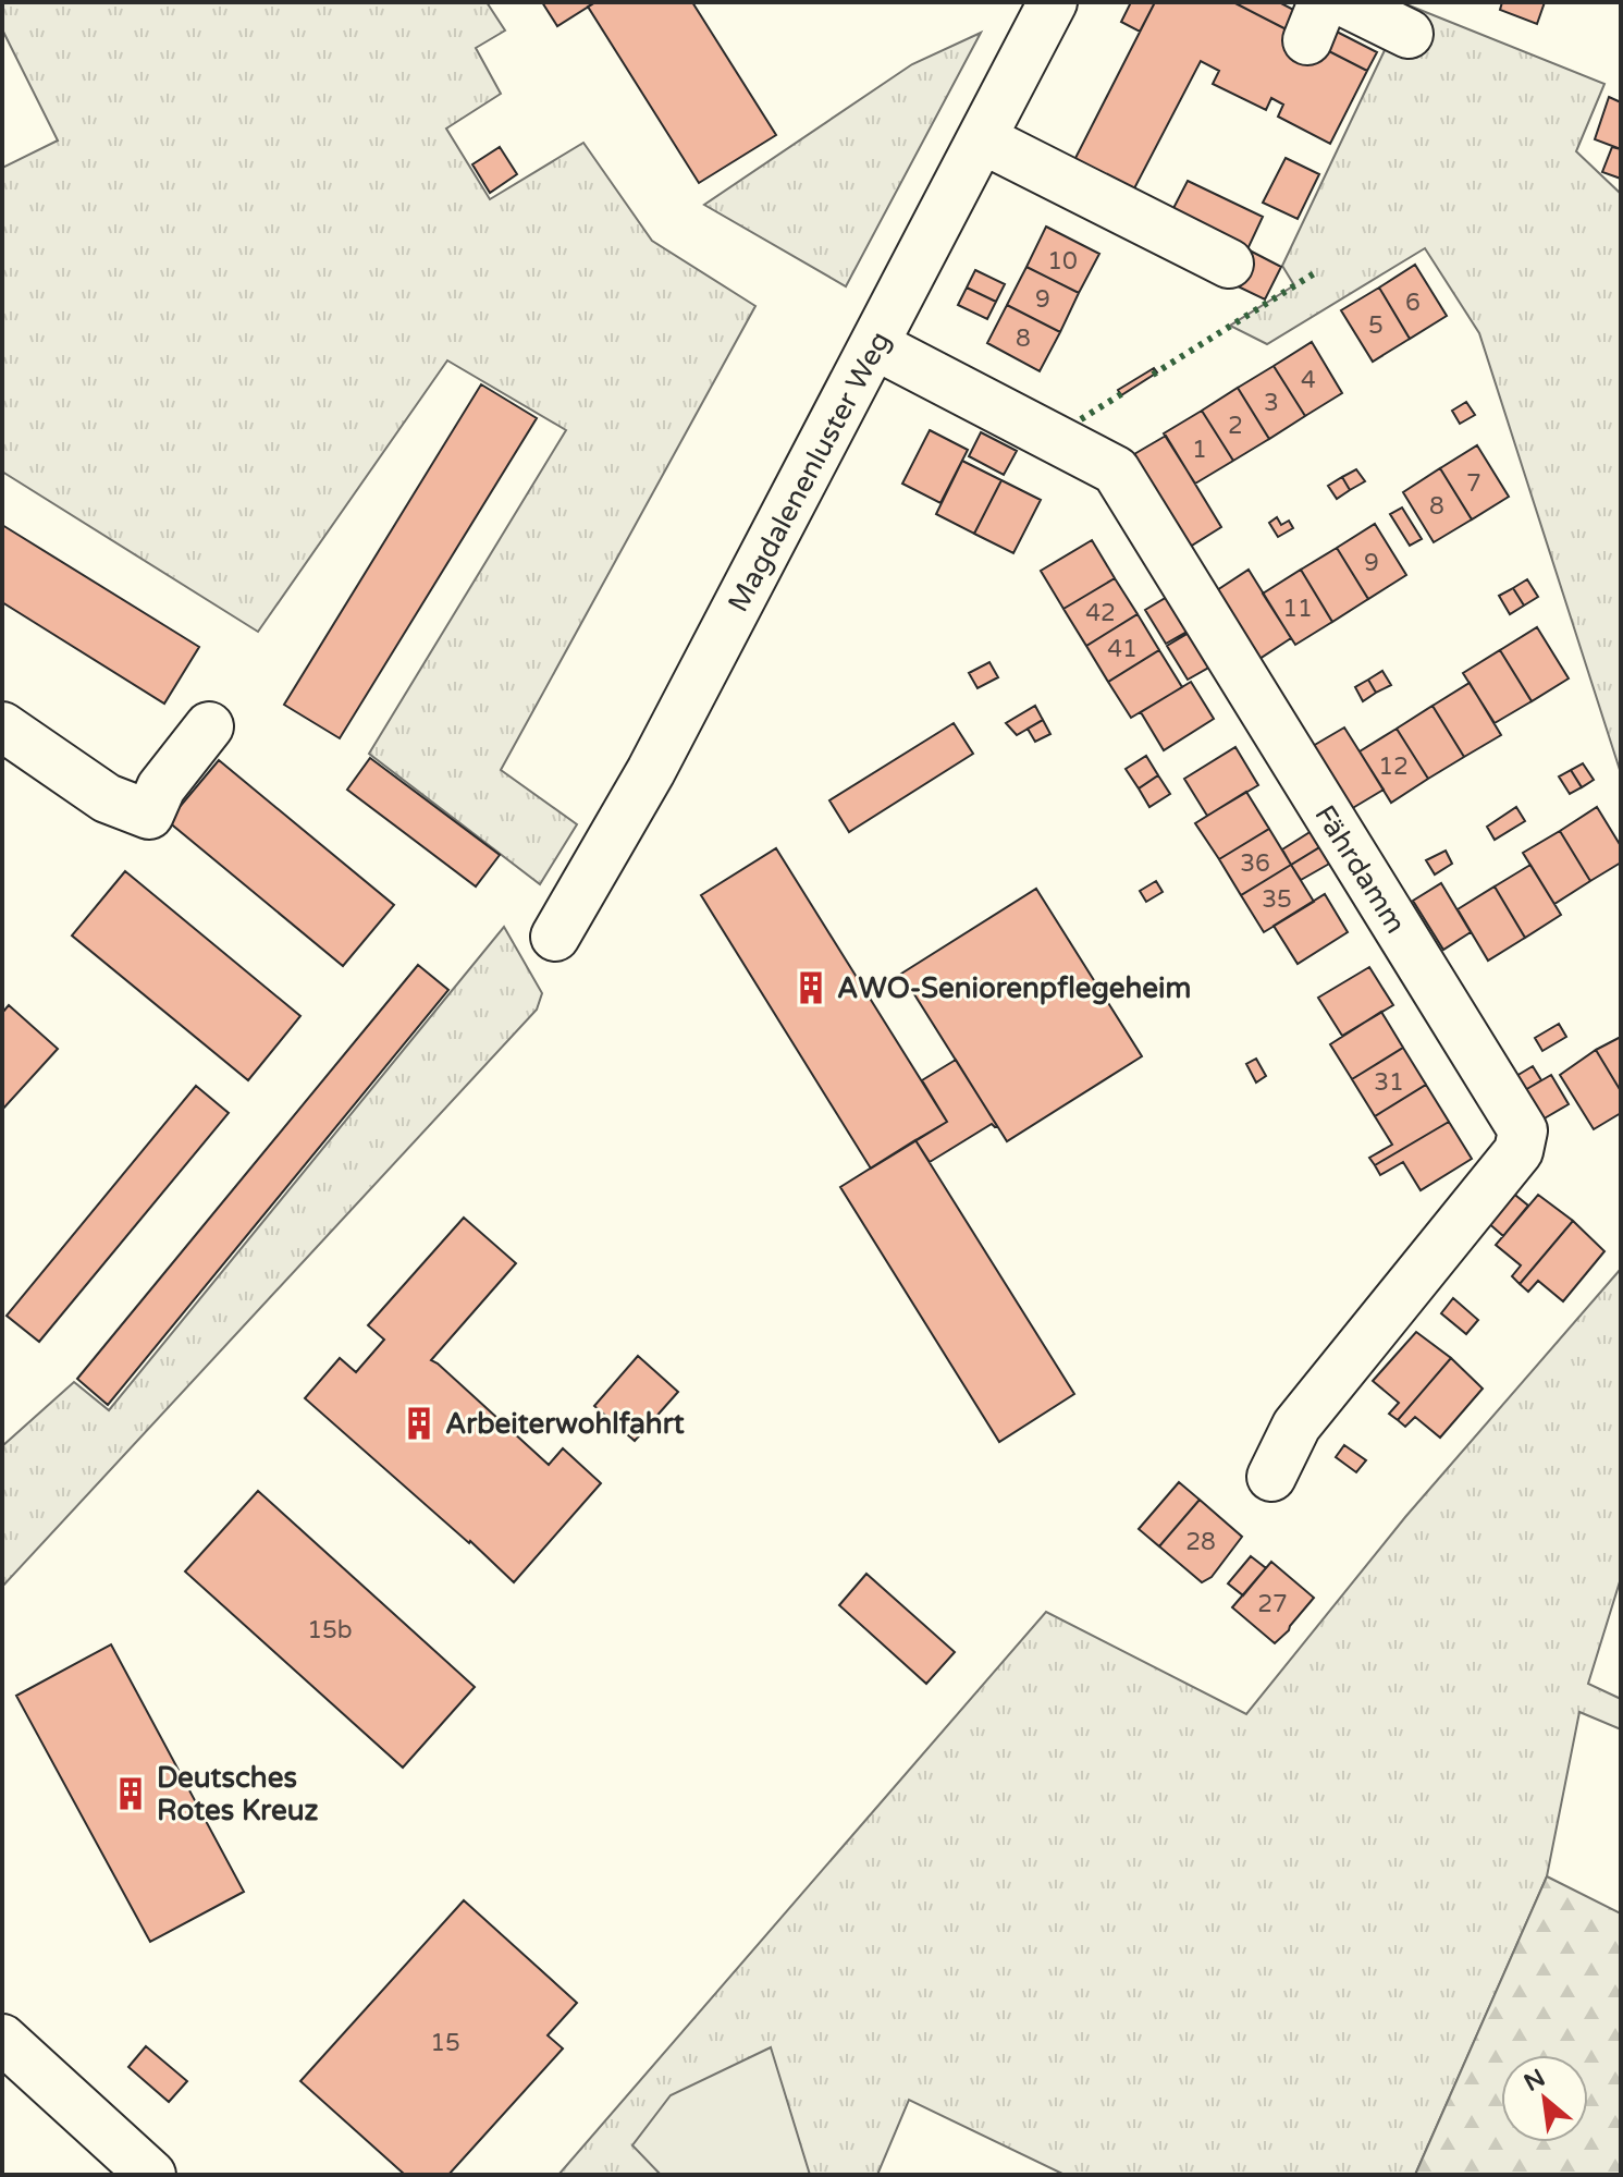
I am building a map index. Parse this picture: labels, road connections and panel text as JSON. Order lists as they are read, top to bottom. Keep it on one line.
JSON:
{"streets":{"street":["Magdalenenluster Weg","Fährdamm"]},"crossings":[["Magdalenenluster Weg","Fährdamm"]],"places":{"building":["AWO-Seniorenpflegeheim","Arbeiterwohlfahrt","Deutsches Rotes Kreuz"]},"house_numbers":["10","9","6","5","8","4","3","2","1","7","8","9","11","42","41","12","36","35","31","28","27","15b","15"],"north":"top left"}
